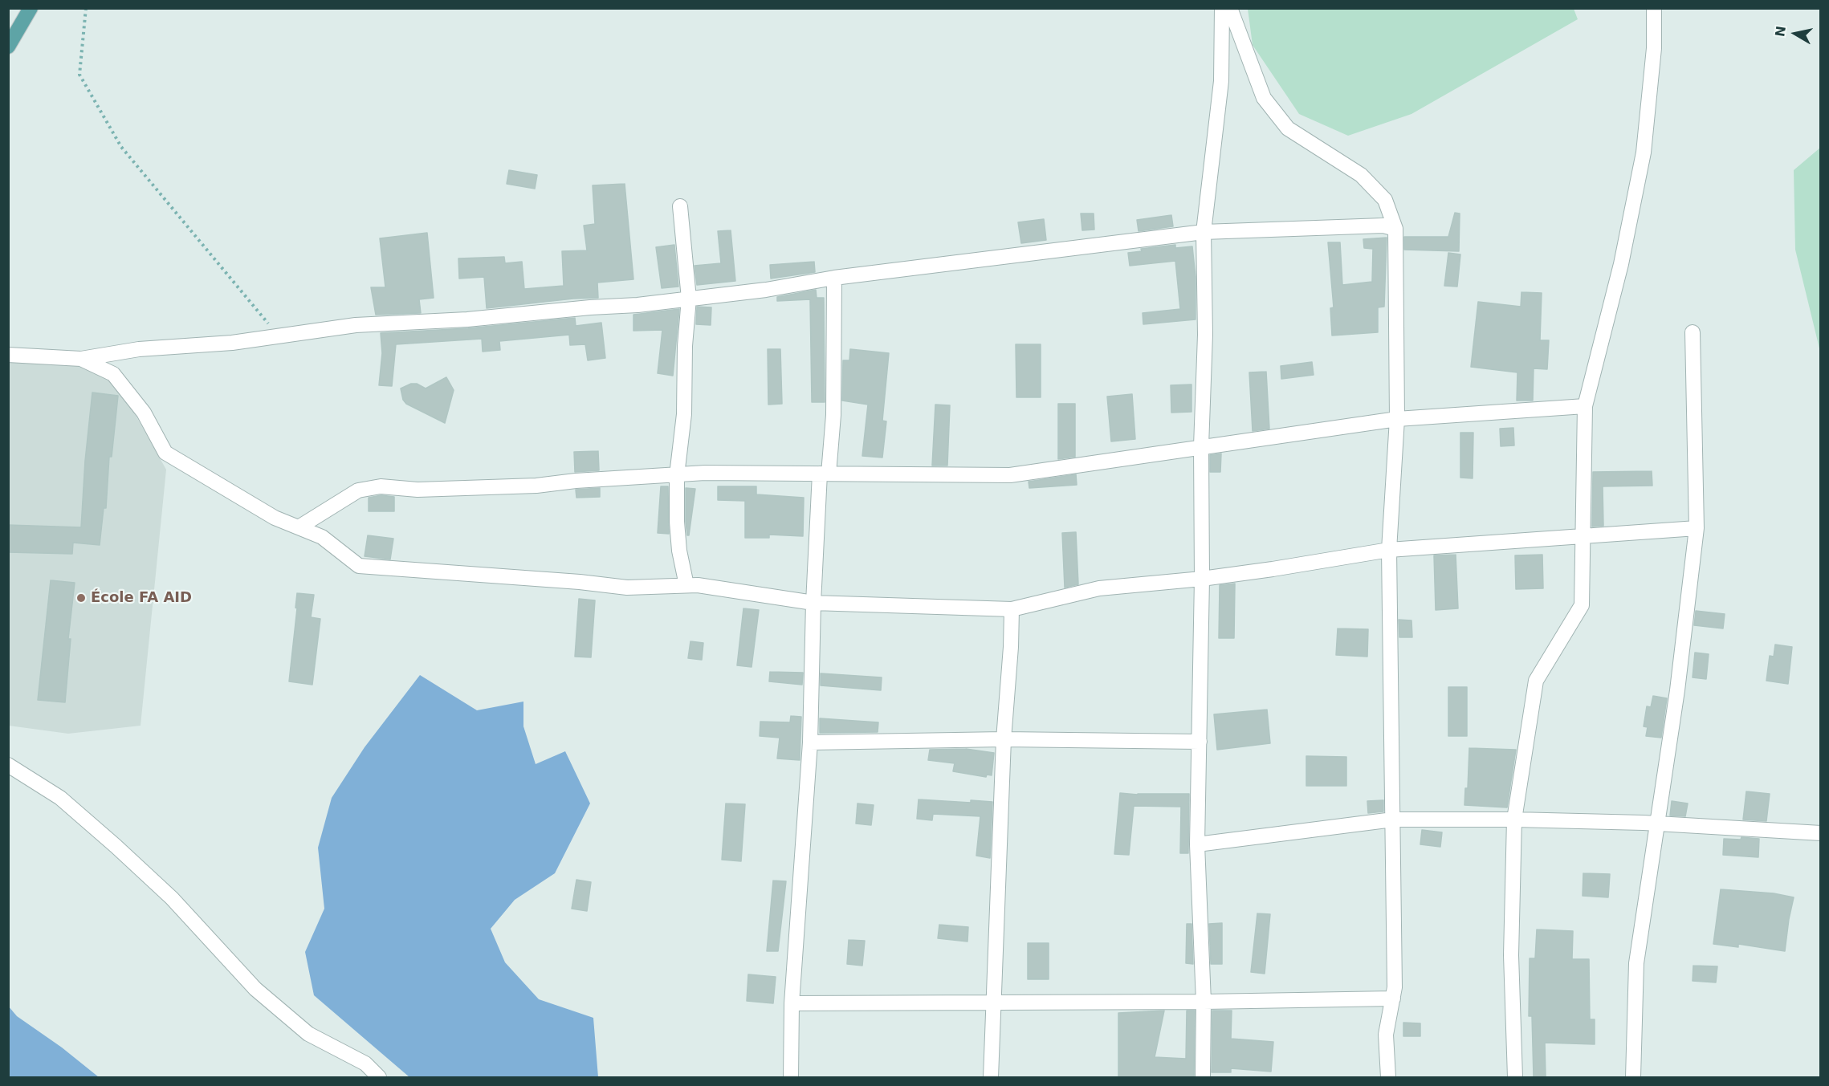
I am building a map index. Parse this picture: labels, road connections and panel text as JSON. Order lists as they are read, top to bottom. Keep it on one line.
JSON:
{"places":["École FA AID"],"north":"left"}
